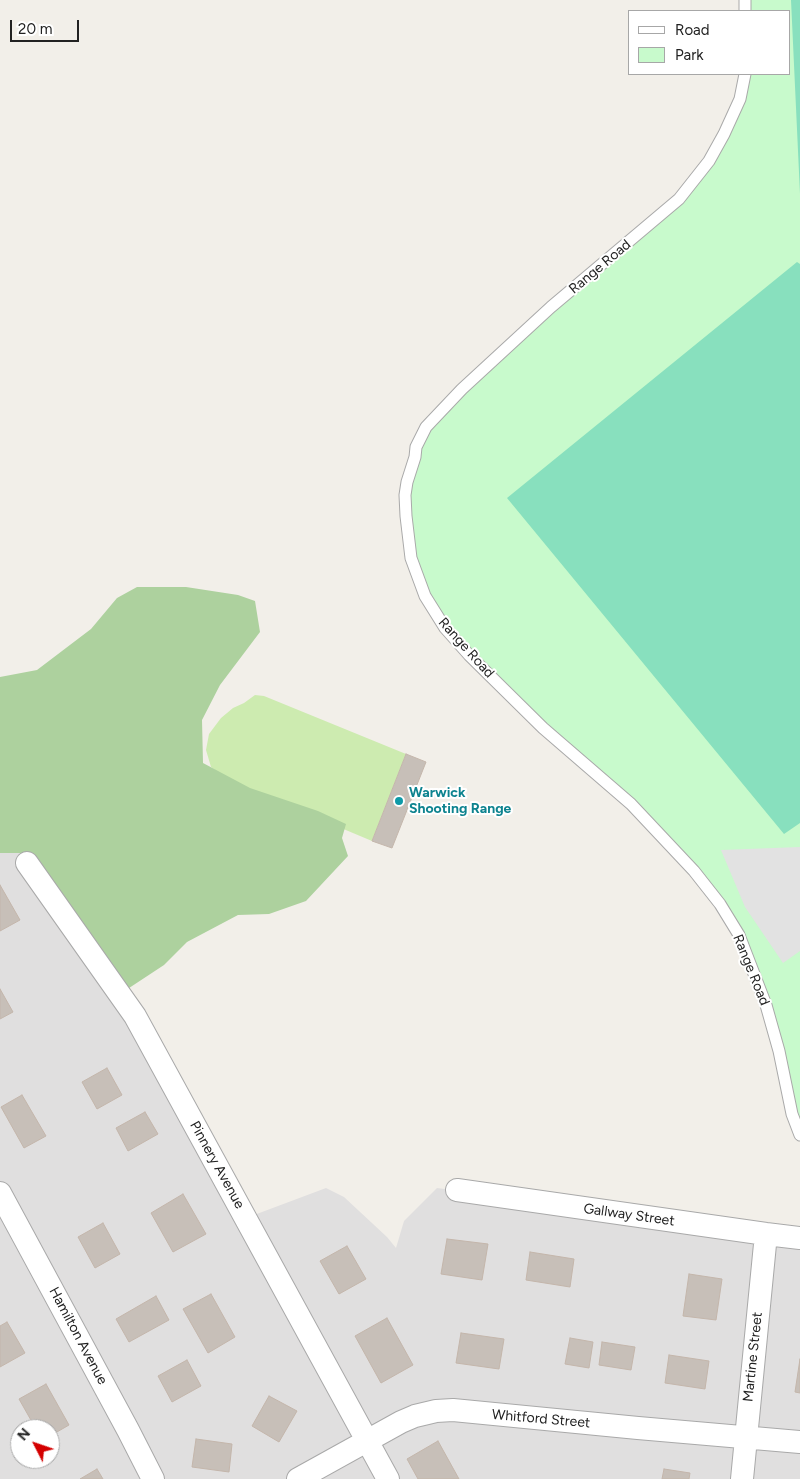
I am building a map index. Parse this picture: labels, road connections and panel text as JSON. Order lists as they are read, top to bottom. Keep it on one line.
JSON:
{"streets":{"street":["Pinnery Avenue","Gallway Street","Hamilton Avenue","Martine Street","Whitford Street"],"lane":["Range Road"]},"crossings":[["Pinnery Avenue","Whitford Street"],["Gallway Street","Martine Street"],["Martine Street","Whitford Street"]],"places":["Warwick Shooting Range"],"legend":["Road","Park"],"scale_bar":"20 m","north":"top left"}
